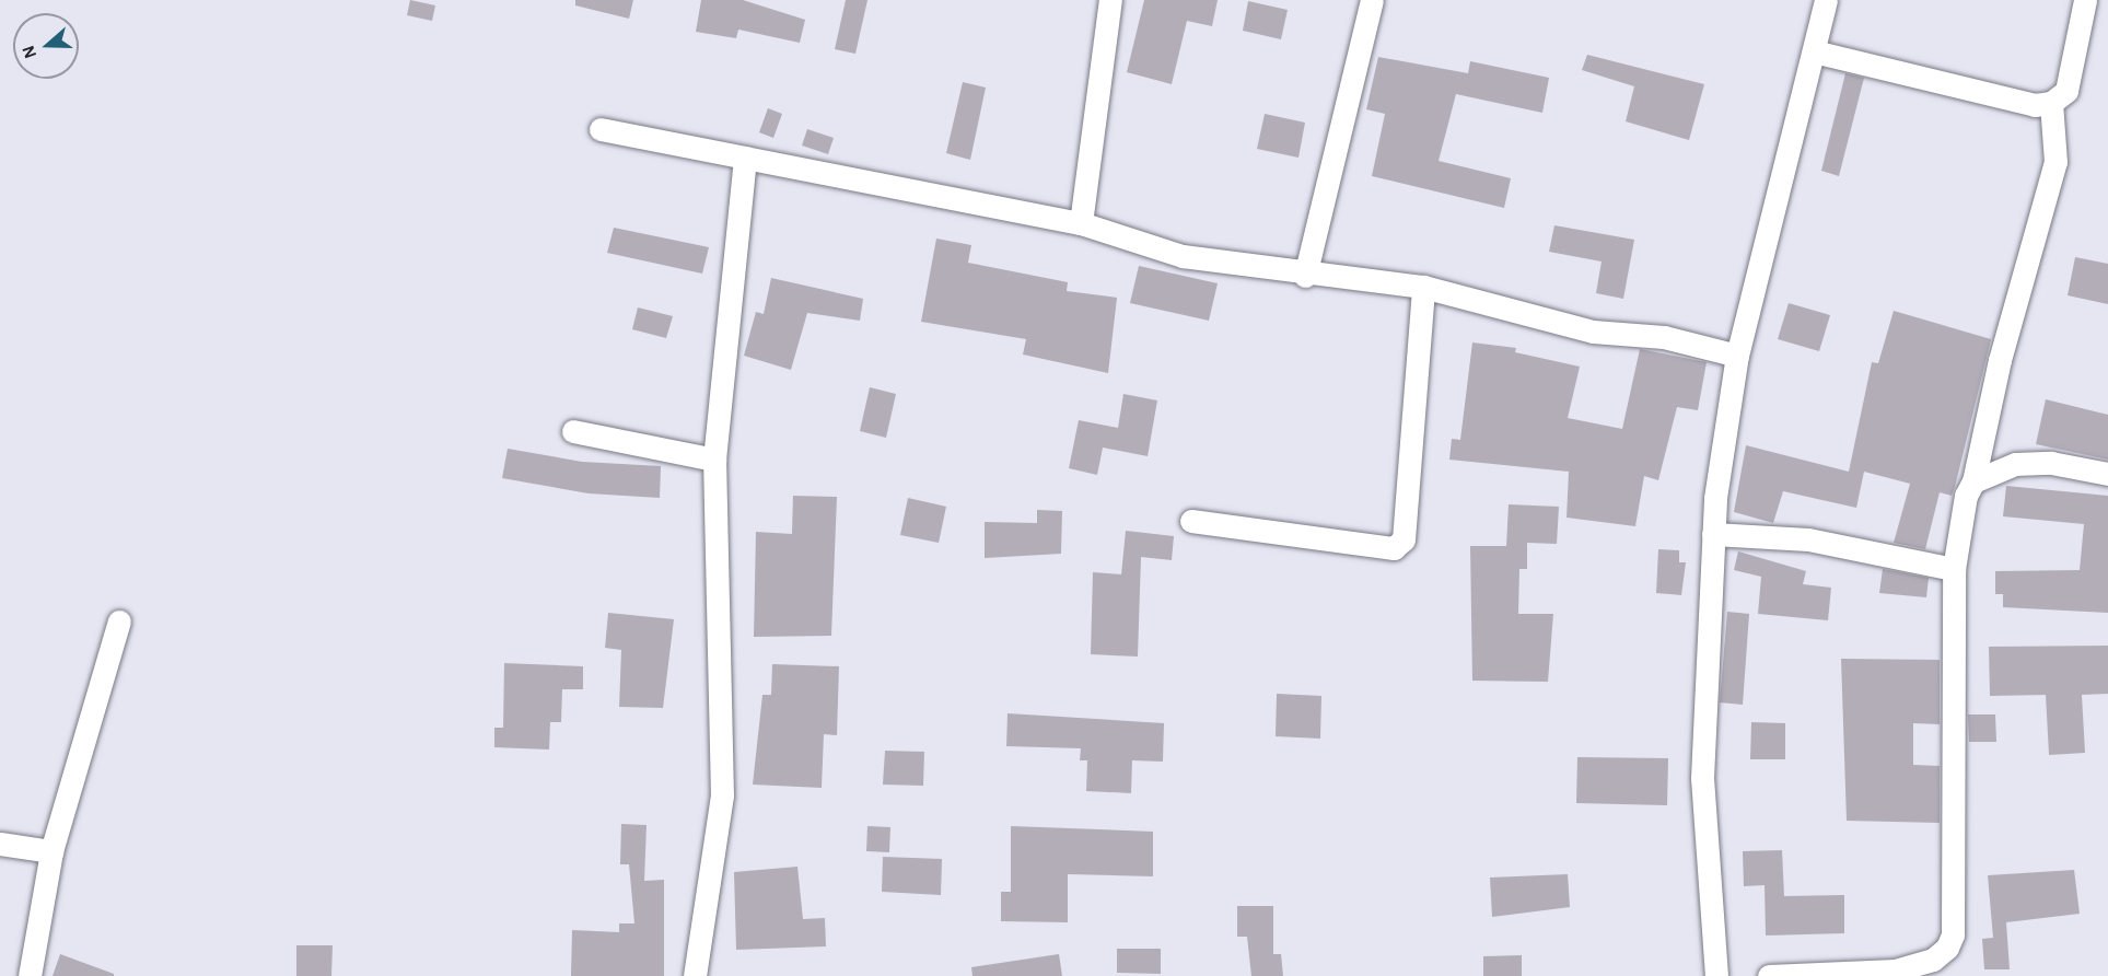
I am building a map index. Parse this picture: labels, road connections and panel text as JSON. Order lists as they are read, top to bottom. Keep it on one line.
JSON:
{"north":"left"}
